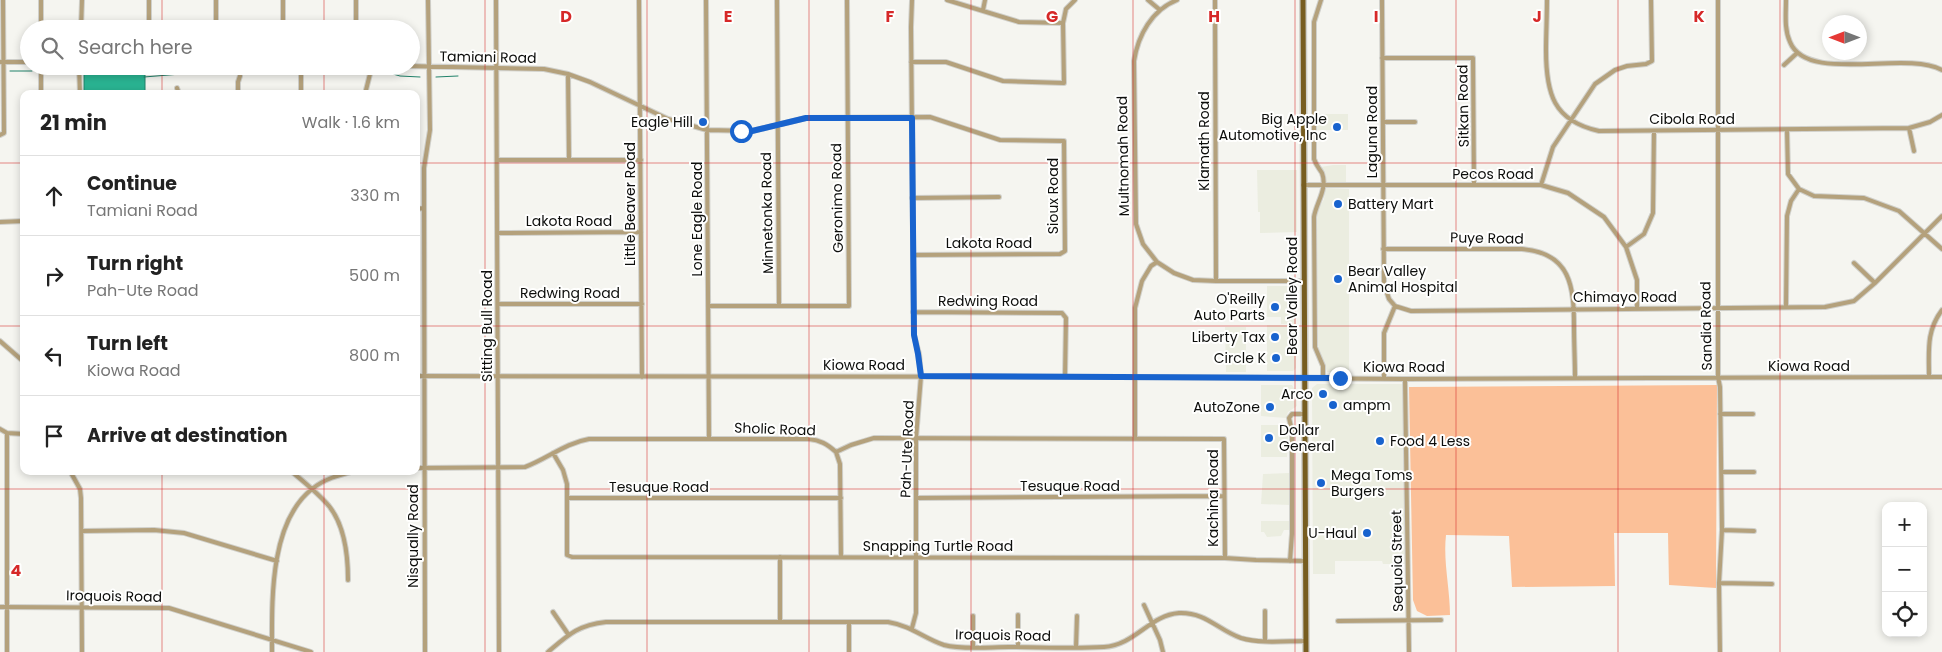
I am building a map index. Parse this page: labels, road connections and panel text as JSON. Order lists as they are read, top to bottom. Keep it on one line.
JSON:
{"streets":{"main road":["Bear Valley Road"],"street":["Tamiani Road","Sitkan Road","Cibola Road","Laguna Road","Klamath Road","Multnomah Road","Pecos Road","Sioux Road","Geronimo Road","Little Beaver Road","Minnetonka Road","Lone Eagle Road","Lakota Road","Puye Road","Redwing Road","Chimayo Road","Sitting Bull Road","Sandia Road","Kiowa Road","Sholic Road","Pah-Ute Road","Tesuque Road","Kachina Road","Nisqually Road","Snapping Turtle Road","Sequoia Street","Iroquois Road"]},"crossings":[["Tamiani Road","Sioux Road"],["Tamiani Road","Geronimo Road"],["Tamiani Road","Little Beaver Road"],["Tamiani Road","Minnetonka Road"],["Tamiani Road","Lone Eagle Road"],["Tamiani Road","Sitting Bull Road"],["Tamiani Road","Pah-Ute Road"],["Tamiani Road","Nisqually Road"],["Sitkan Road","Laguna Road"],["Sitkan Road","Pecos Road"],["Cibola Road","Sandia Road"],["Laguna Road","Pecos Road"],["Laguna Road","Puye Road"],["Laguna Road","Chimayo Road"],["Klamath Road","Multnomah Road"],["Multnomah Road","Bear Valley Road"],["Pecos Road","Bear Valley Road"],["Pecos Road","Chimayo Road"],["Sioux Road","Lakota Road"],["Geronimo Road","Minnetonka Road"],["Little Beaver Road","Lakota Road"],["Little Beaver Road","Redwing Road"],["Little Beaver Road","Kiowa Road"],["Lone Eagle Road","Kiowa Road"],["Lone Eagle Road","Sholic Road"],["Lakota Road","Sitting Bull Road"],["Lakota Road","Pah-Ute Road"],["Puye Road","Chimayo Road"],["Puye Road","Kiowa Road"],["Redwing Road","Sitting Bull Road"],["Redwing Road","Kiowa Road"],["Redwing Road","Pah-Ute Road"],["Bear Valley Road","Kiowa Road"],["Bear Valley Road","Snapping Turtle Road"],["Bear Valley Road","Iroquois Road"],["Chimayo Road","Sandia Road"],["Sitting Bull Road","Kiowa Road"],["Sitting Bull Road","Sholic Road"],["Sandia Road","Kiowa Road"],["Kiowa Road","Pah-Ute Road"],["Kiowa Road","Nisqually Road"],["Kiowa Road","Sequoia Street"],["Sholic Road","Nisqually Road"],["Pah-Ute Road","Tesuque Road"],["Pah-Ute Road","Snapping Turtle Road"],["Pah-Ute Road","Iroquois Road"],["Tesuque Road","Kachina Road"],["Tesuque Road","Snapping Turtle Road"],["Kachina Road","Snapping Turtle Road"]],"places":["Eagle Hill","Big Apple Automotive, Inc","Battery Mart","Bear Valley Animal Hospital","O'Reilly Auto Parts","Liberty Tax","Circle K","Arco","ampm","AutoZone","Dollar General","Food 4 Less","Mega Toms Burgers","U-Haul"],"north":"left","page":{"search":"Search here","heading":["21 min","Walk · 1.6 km"],"list":[["Continue","Tamiani Road","330 m"],["Turn right","Pah-Ute Road","500 m"],["Turn left","Kiowa Road","800 m"],"Arrive at destination"],"map_buttons":["+","−"]},"grid":{"columns":["D","E","F","G","H","I","J","K"],"rows":["4"]}}
